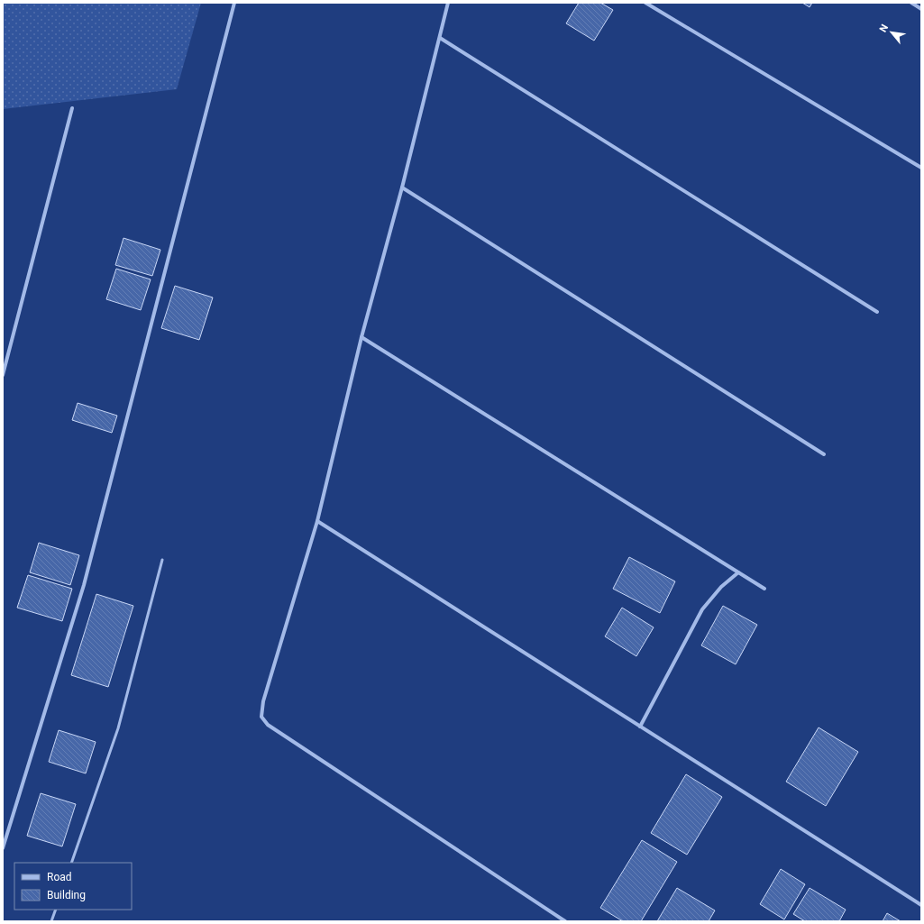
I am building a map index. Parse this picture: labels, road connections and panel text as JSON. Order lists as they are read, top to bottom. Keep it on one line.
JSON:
{"legend":["Road","Building"],"north":"top left"}
